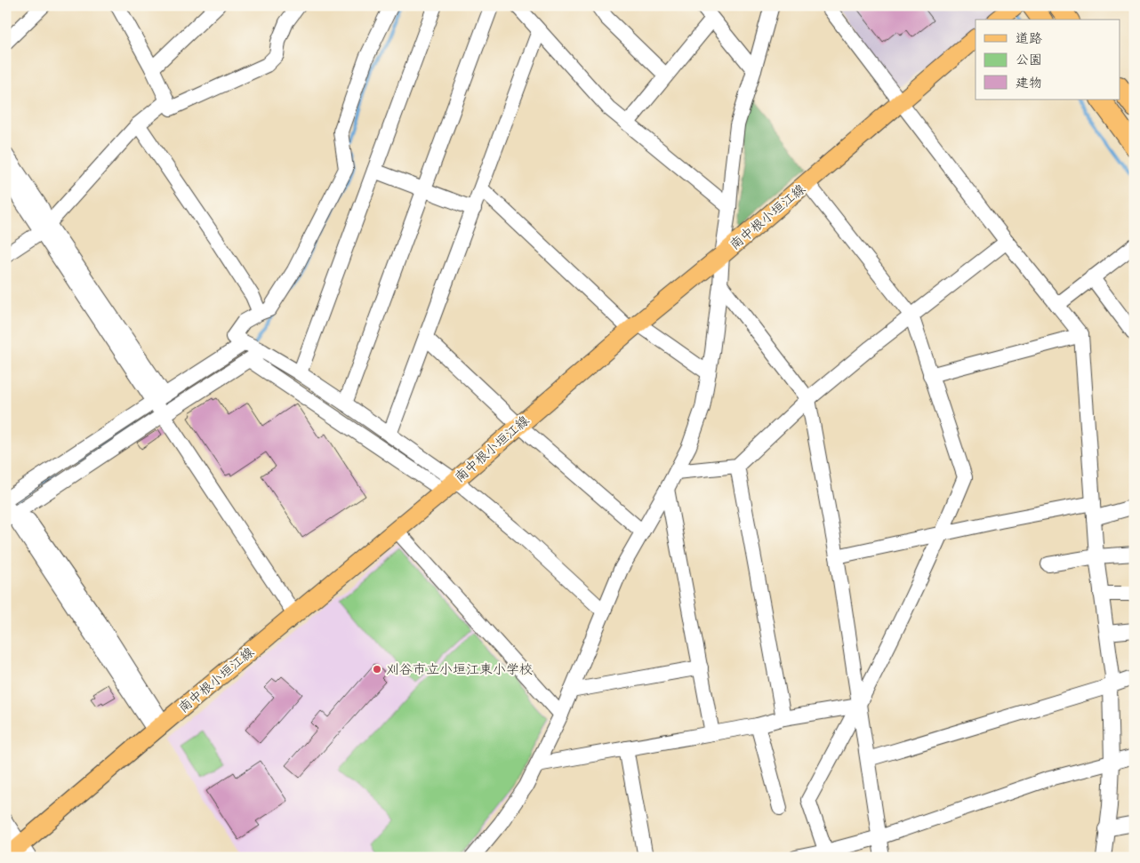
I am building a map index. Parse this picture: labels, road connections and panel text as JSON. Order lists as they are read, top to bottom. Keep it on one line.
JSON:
{"streets":{"main road":["南中根小垣江線"]},"places":["刈谷市立小垣江東小学校"],"legend":["道路","公園","建物"]}
